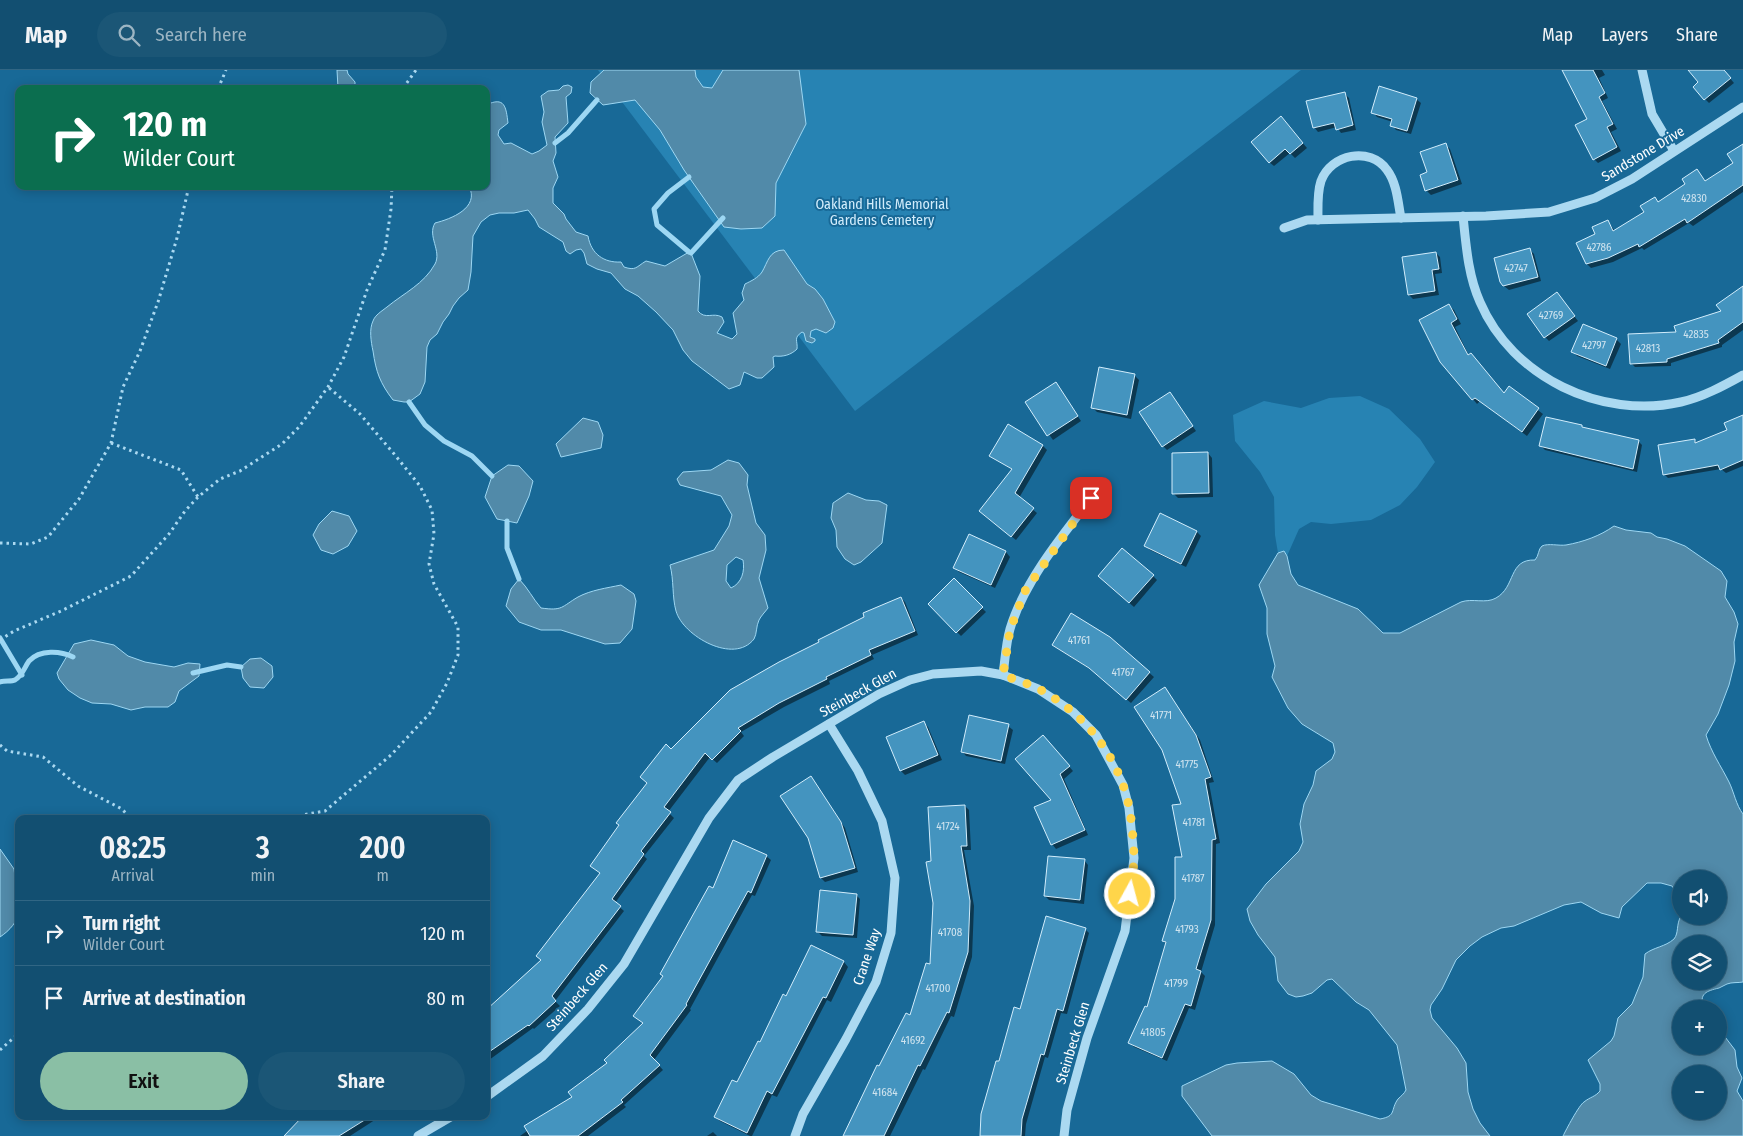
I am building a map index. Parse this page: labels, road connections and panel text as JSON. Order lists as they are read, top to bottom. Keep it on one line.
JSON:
{"streets":{"street":["Sandstone Drive","Steinbeck Glen","Crane Way"]},"crossings":[["Steinbeck Glen","Crane Way"]],"parks":["Oakland Hills Memorial Gardens Cemetery"],"house_numbers":["42830","42786","42747","42769","42835","42797","42813","41761","41767","41771","41775","41781","41724","41787","41793","41708","41799","41700","41805","41692","41684"],"page":{"header":"Map","search":"Search here","nav":["Map","Layers","Share"],"turn":["120 m","Wilder Court"],"eta":["08:25","Arrival","3","min","200","m"],"map_buttons":["+","−"],"list":[{"name":"Turn right","note":"Wilder Court","value":"120 m"},{"name":"Arrive at destination","value":"80 m"}],"buttons":["Exit","Share"]}}
